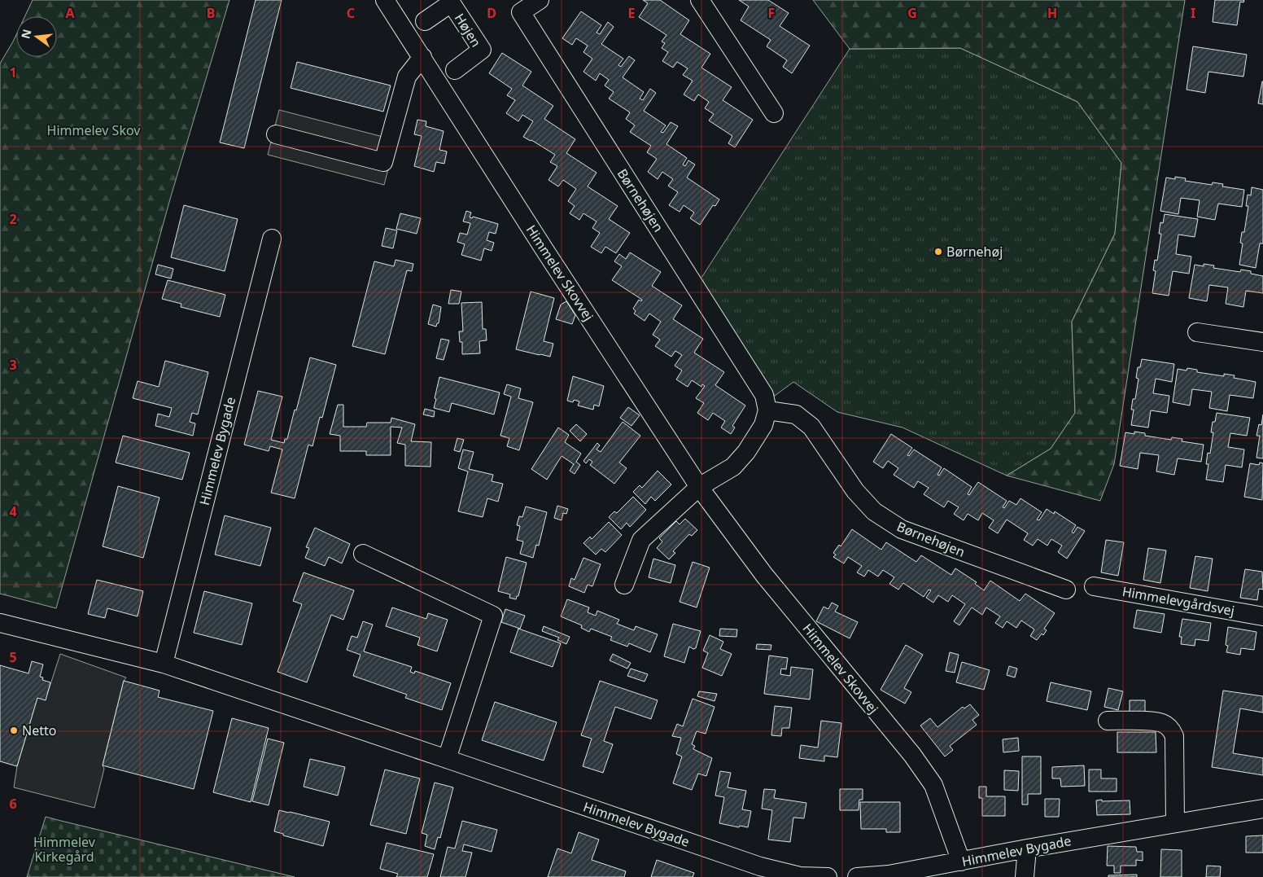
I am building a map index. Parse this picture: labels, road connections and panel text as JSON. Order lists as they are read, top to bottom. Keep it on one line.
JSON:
{"streets":{"street":["Højen","Børnehøjen","Himmelev Skovvej","Himmelev Bygade","Himmelevgårdsvej"]},"crossings":[["Himmelev Skovvej","Himmelev Bygade"]],"parks":["Himmelev Skov","Himmelev Kirkegård"],"places":["Børnehøj","Netto"],"north":"left","grid":{"columns":["A","B","C","D","E","F","G","H","I"],"rows":["1","2","3","4","5","6"]}}
